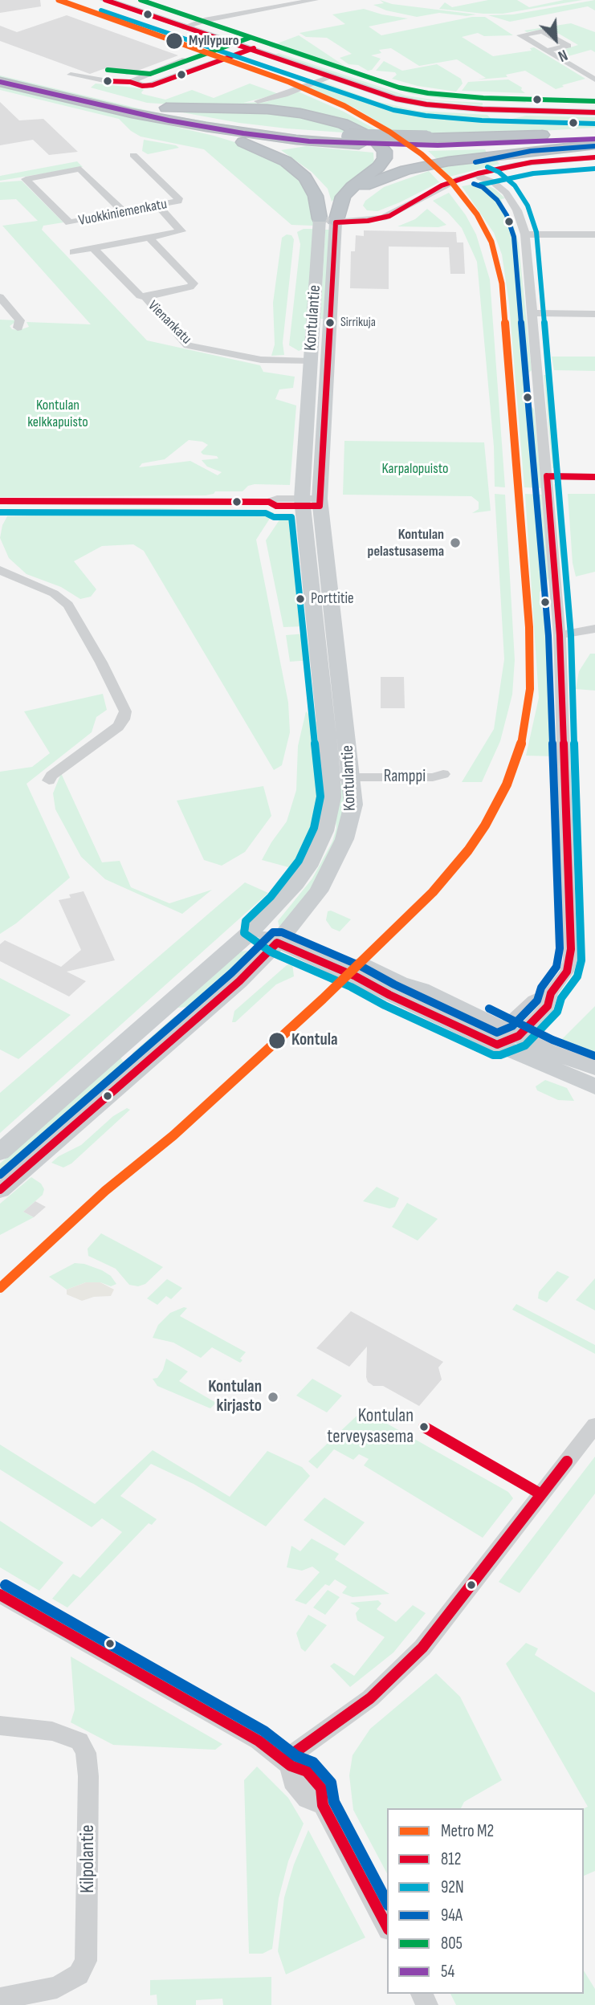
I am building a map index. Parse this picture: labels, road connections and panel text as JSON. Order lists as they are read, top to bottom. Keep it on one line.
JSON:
{"streets":{"main road":["Kontulantie"],"street":["Vuokkiniemenkatu","Vienankatu","Ramppi","Kilpolantie"]},"crossings":[["Kontulantie","Vienankatu"],["Kontulantie","Ramppi"]],"parks":["Kontulan kelkkapuisto","Karpalopuisto"],"places":["Myllypuro","Sirrikuja","Kontulan pelastusasema","Porttitie","Kontula","Kontulan kirjasto","Kontulan terveysasema"],"lines":["metro line M2","transit line 812","transit line 805","transit line 92N","transit line 54","transit line 94A"],"legend":["Metro M2","812","92N","94A","805","54"],"north":"bottom right"}
